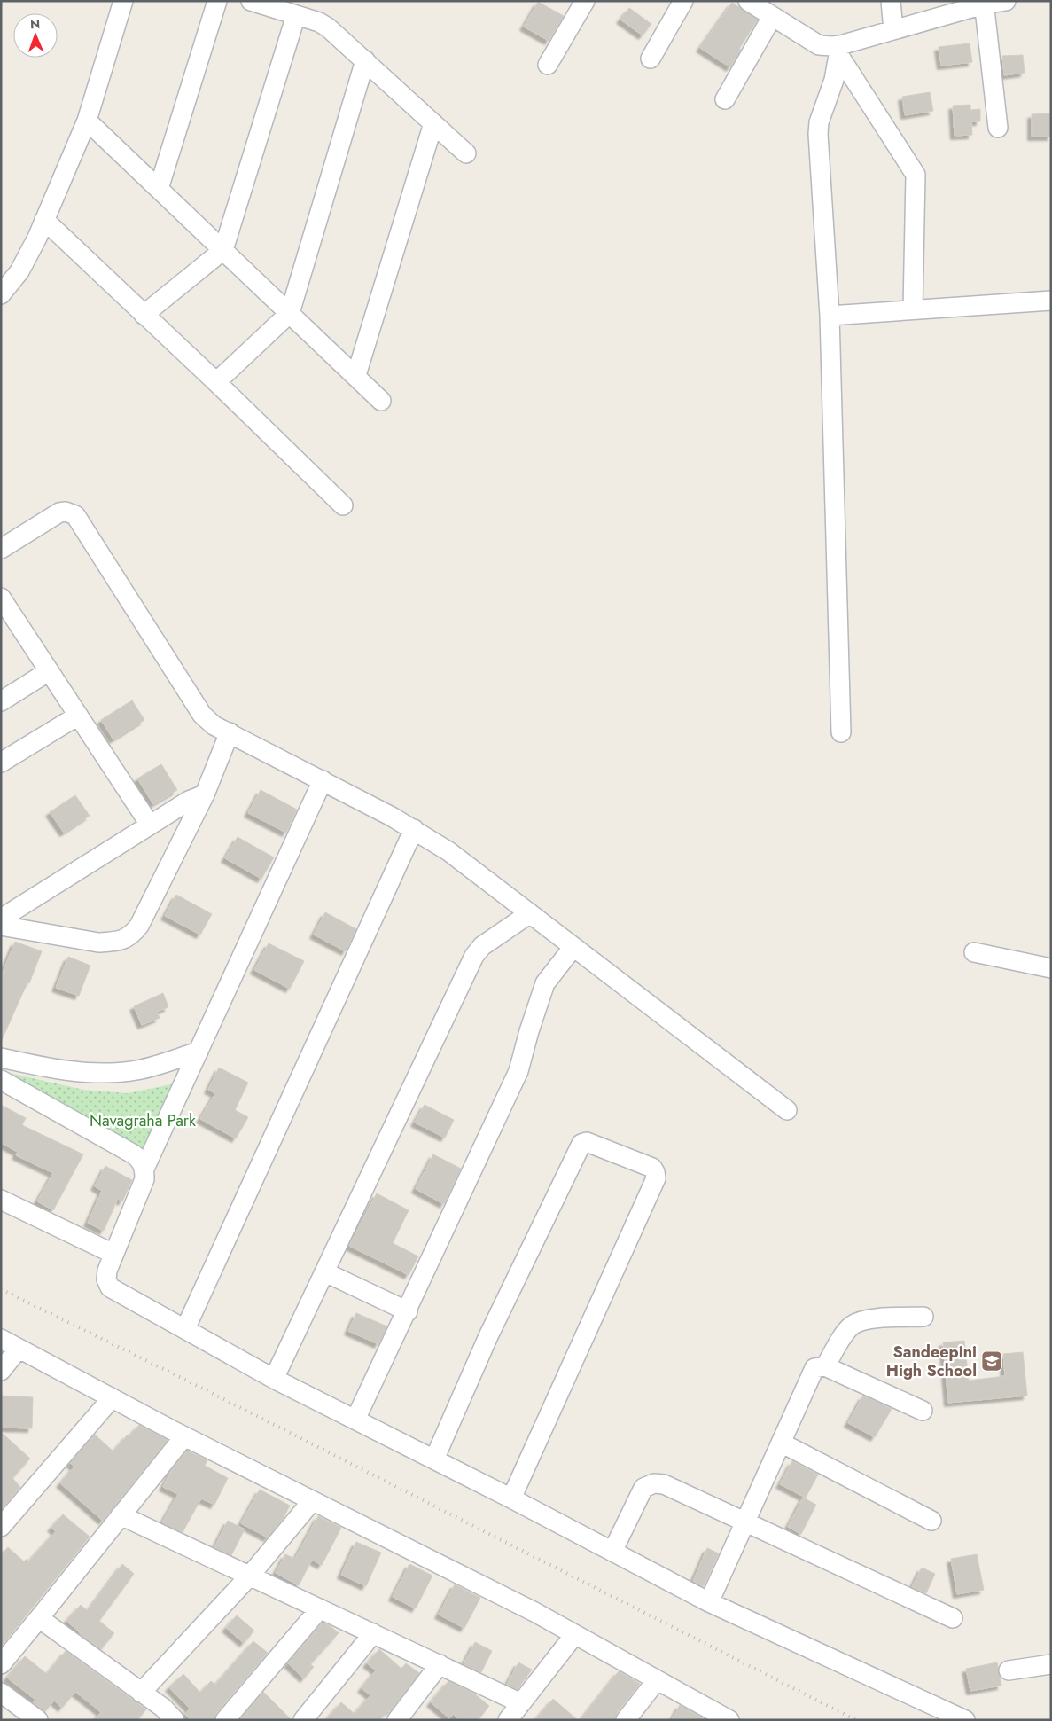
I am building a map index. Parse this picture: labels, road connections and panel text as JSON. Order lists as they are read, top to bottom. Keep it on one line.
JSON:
{"parks":["Navagraha Park"],"places":{"school or university":["Sandeepini High School"]},"north":"top"}
